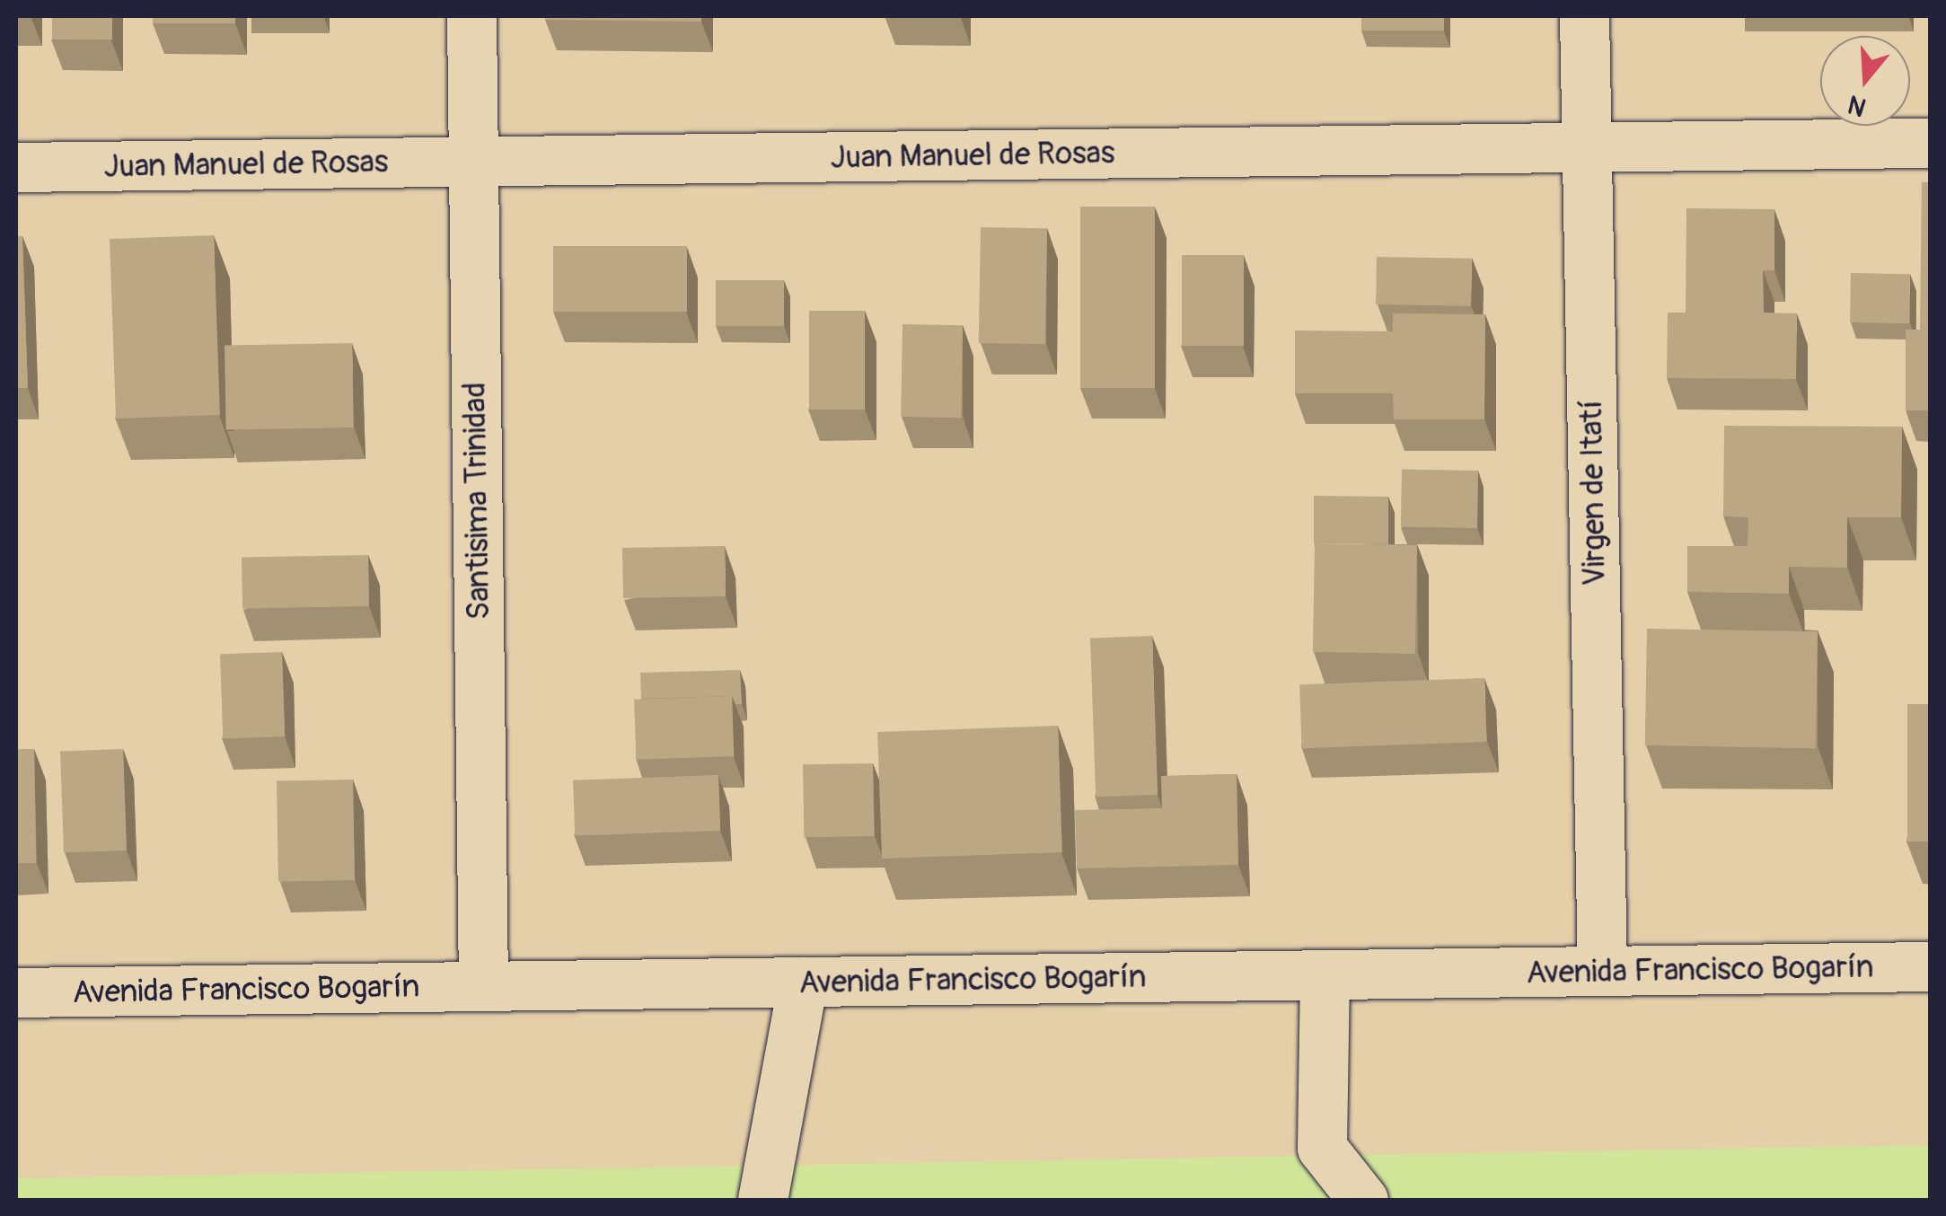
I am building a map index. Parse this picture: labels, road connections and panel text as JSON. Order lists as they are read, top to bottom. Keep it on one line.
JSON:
{"streets":{"street":["Juan Manuel de Rosas","Virgen de Itatí","Santisima Trinidad","Avenida Francisco Bogarín"]},"crossings":[["Juan Manuel de Rosas","Virgen de Itatí"],["Juan Manuel de Rosas","Santisima Trinidad"],["Virgen de Itatí","Avenida Francisco Bogarín"],["Santisima Trinidad","Avenida Francisco Bogarín"]],"north":"bottom"}
